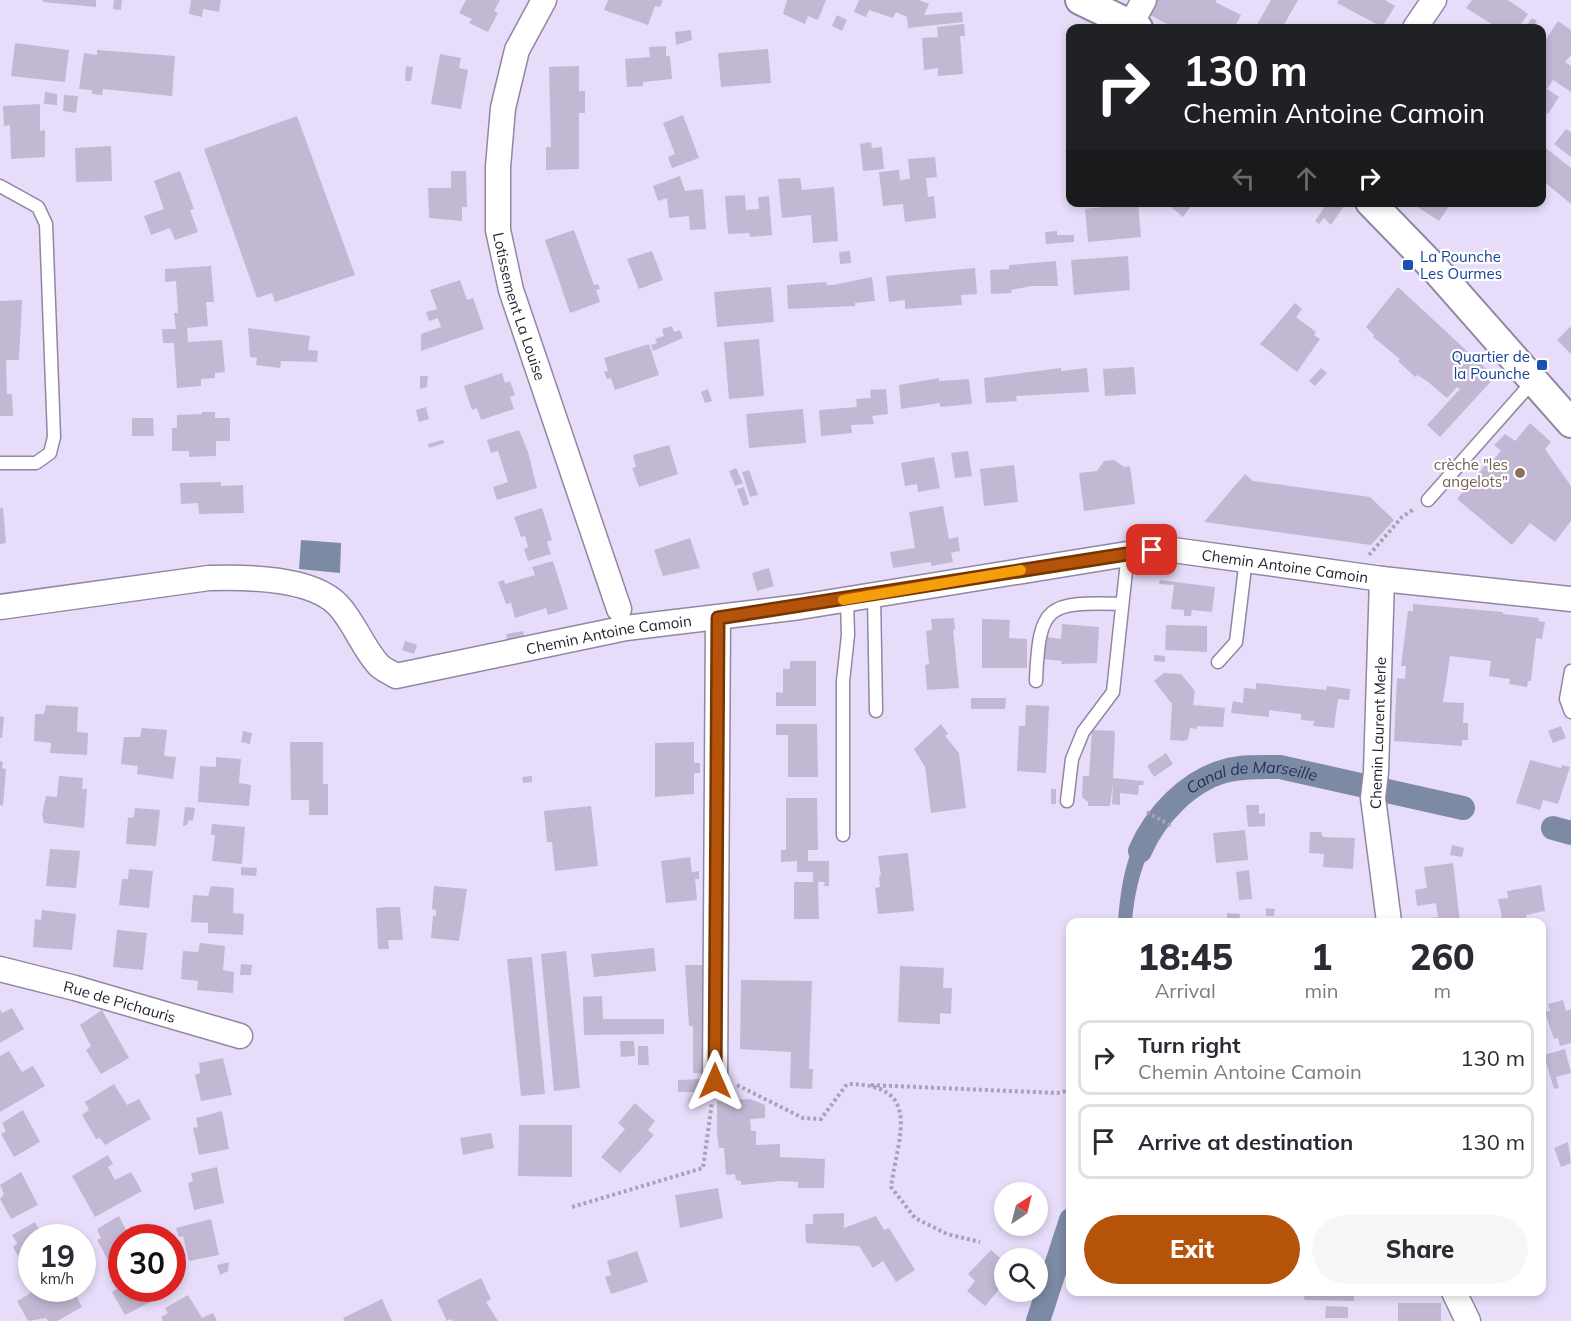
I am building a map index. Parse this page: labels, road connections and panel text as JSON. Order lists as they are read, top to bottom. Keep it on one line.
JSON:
{"streets":{"street":["Lotissement La Louise","Chemin Antoine Camoin","Chemin Laurent Merle","Rue de Pichauris"]},"crossings":[["Chemin Antoine Camoin","Chemin Laurent Merle"]],"water":["Canal de Marseille"],"places":{"transit":["La Pounche Les Ourmes","Quartier de la Pounche"],"other":["crèche \"les angelots\""]},"north":"top right","page":{"turn":["130 m","Chemin Antoine Camoin"],"eta":["18:45","Arrival","1","min","260","m"],"list":[{"name":"Turn right","note":"Chemin Antoine Camoin","value":"130 m"},{"name":"Arrive at destination","value":"130 m"}],"buttons":["Exit","Share"],"speed":"19 km/h","limit":"30"}}
